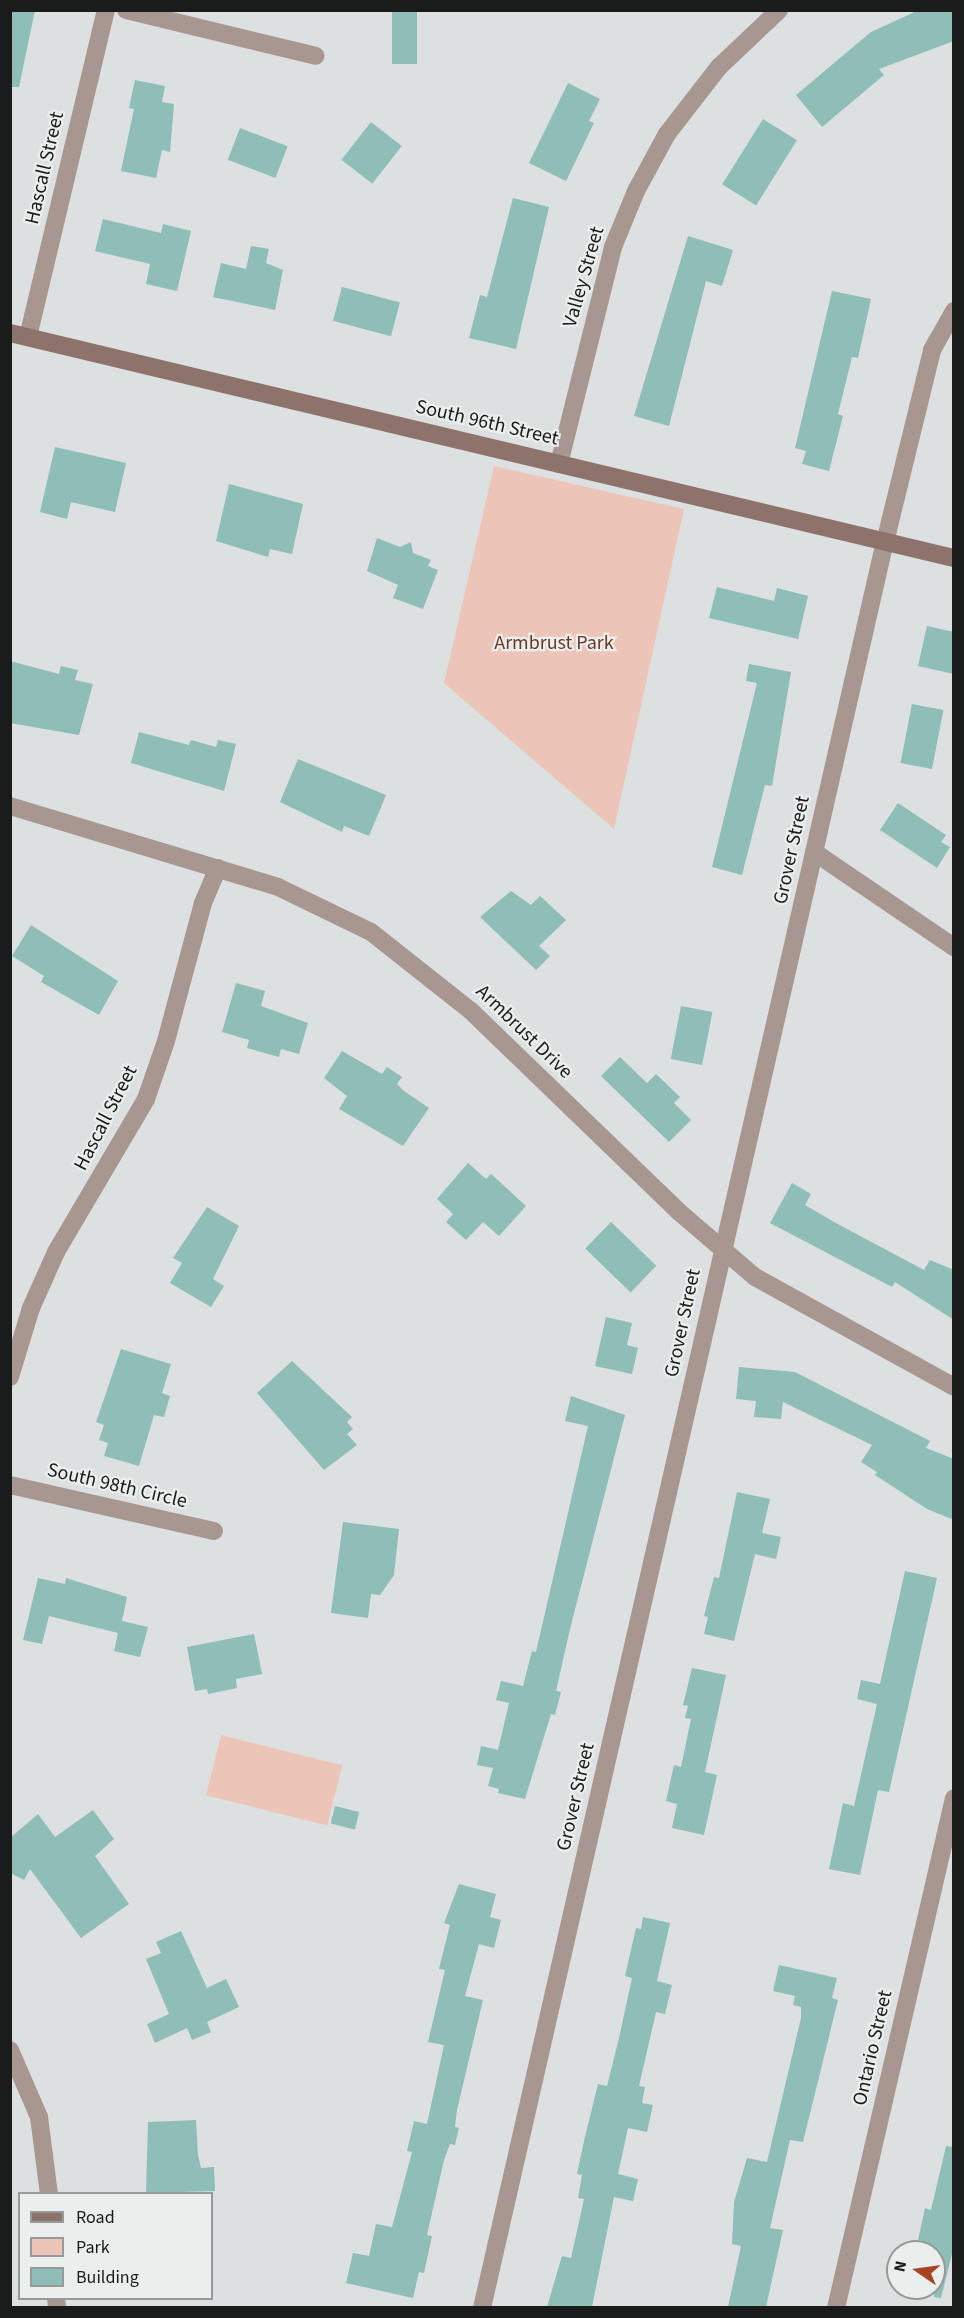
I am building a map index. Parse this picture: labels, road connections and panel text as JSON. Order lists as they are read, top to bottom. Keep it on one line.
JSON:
{"streets":{"street":["Hascall Street","Valley Street","South 96th Street","Grover Street","Armbrust Drive","South 98th Circle","Ontario Street"]},"crossings":[["Hascall Street","South 96th Street"],["Hascall Street","Armbrust Drive"],["Valley Street","South 96th Street"],["South 96th Street","Grover Street"],["Grover Street","Armbrust Drive"]],"parks":["Armbrust Park"],"legend":["Road","Park","Building"],"north":"left"}
